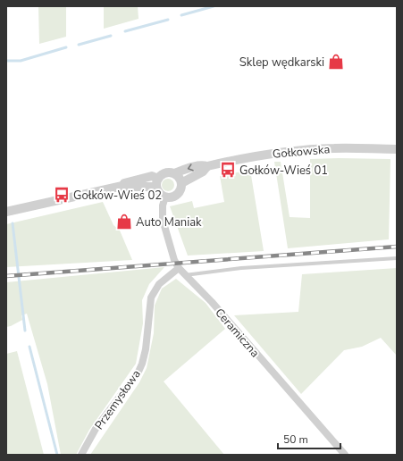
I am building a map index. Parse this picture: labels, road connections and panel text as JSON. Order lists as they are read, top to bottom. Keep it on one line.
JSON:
{"streets":{"street":["Gołkowska","Ceramiczna","Przemysłowa"]},"crossings":[["Gołkowska","Ceramiczna"],["Ceramiczna","Przemysłowa"]],"places":{"shop":["Sklep wędkarski","Auto Maniak"],"bus stop":["Gołków-Wieś 01","Gołków-Wieś 02"]},"scale_bar":"50 m"}
